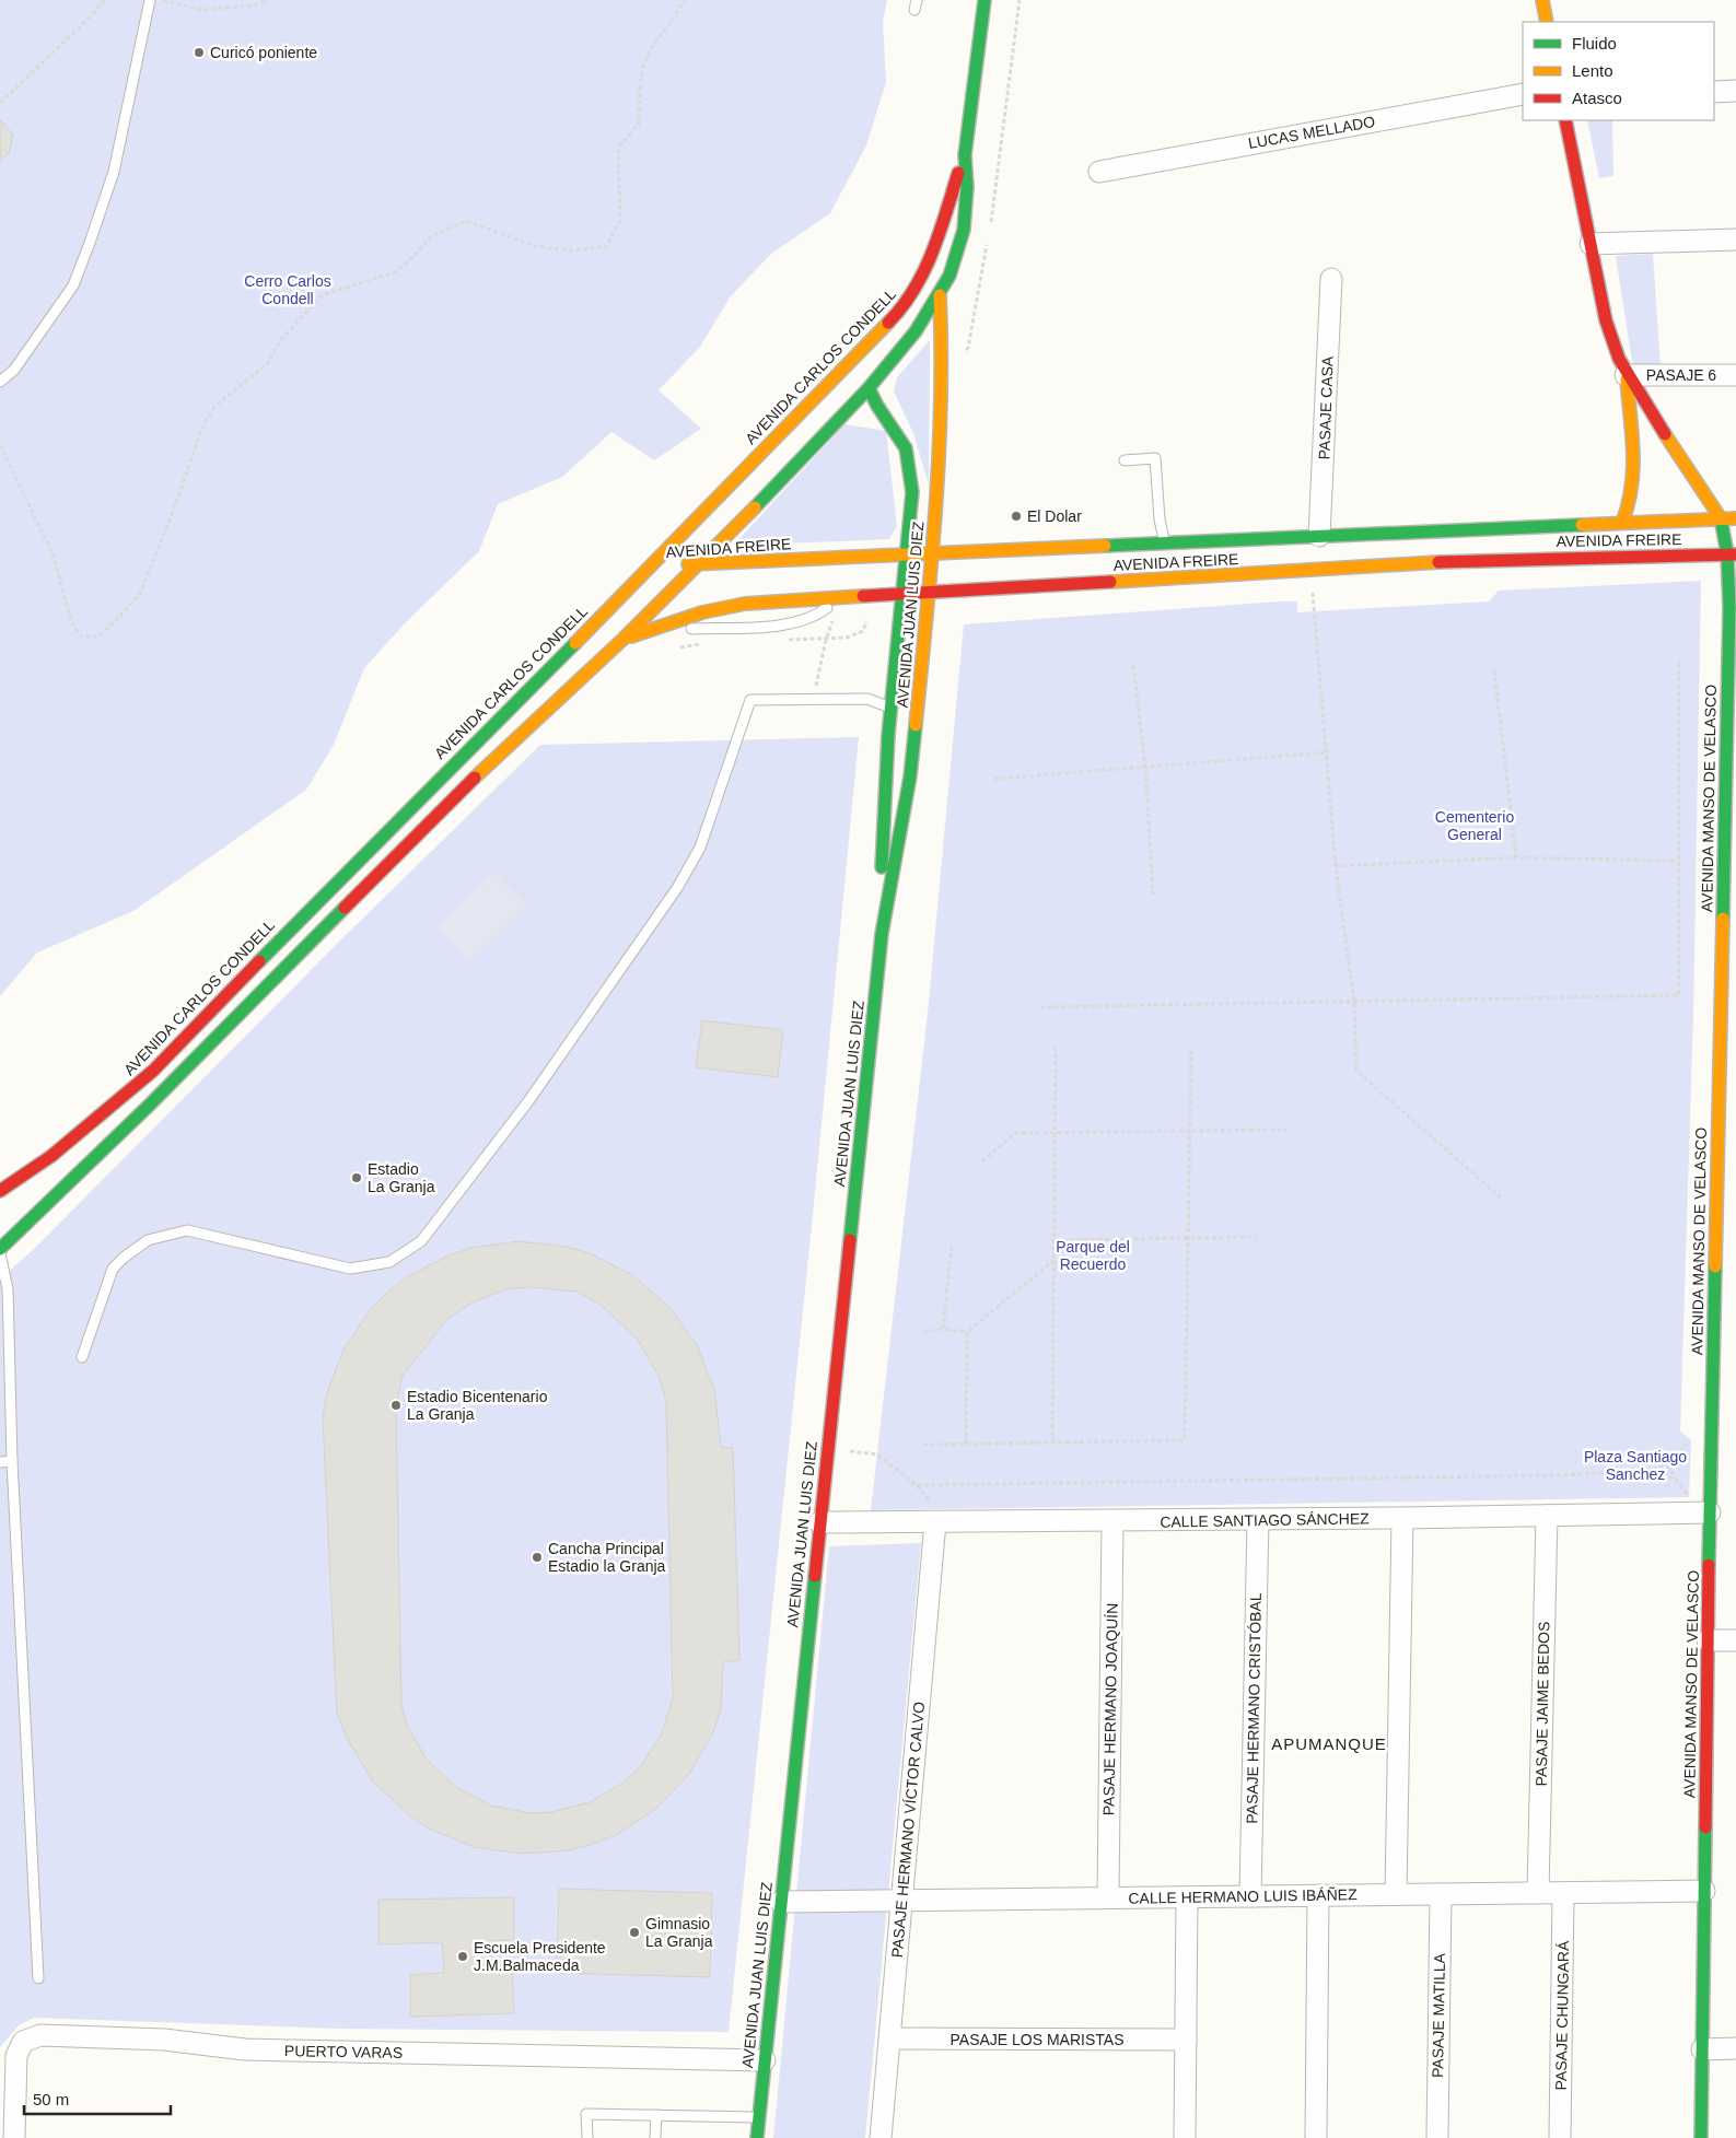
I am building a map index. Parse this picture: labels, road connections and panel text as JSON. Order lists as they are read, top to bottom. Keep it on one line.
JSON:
{"streets":{"main road":["AVENIDA CARLOS CONDELL","AVENIDA FREIRE","AVENIDA JUAN LUIS DIEZ","AVENIDA MANSO DE VELASCO"],"street":["LUCAS MELLADO","PASAJE 6","PASAJE CASA","CALLE SANTIAGO SÁNCHEZ","PASAJE JAIME BEDOS","PASAJE HERMANO CRISTÓBAL","PASAJE HERMANO JOAQUÍN","PASAJE HERMANO VÍCTOR CALVO","CALLE HERMANO LUIS IBÁÑEZ","PASAJE MATILLA","PASAJE CHUNGARÁ","PASAJE LOS MARISTAS","PUERTO VARAS"]},"crossings":[["AVENIDA CARLOS CONDELL","AVENIDA FREIRE"],["PASAJE 6","AVENIDA MANSO DE VELASCO"],["PASAJE CASA","AVENIDA FREIRE"],["AVENIDA FREIRE","AVENIDA JUAN LUIS DIEZ"],["AVENIDA FREIRE","AVENIDA MANSO DE VELASCO"],["AVENIDA JUAN LUIS DIEZ","CALLE SANTIAGO SÁNCHEZ"],["AVENIDA JUAN LUIS DIEZ","CALLE HERMANO LUIS IBÁÑEZ"],["AVENIDA JUAN LUIS DIEZ","PUERTO VARAS"],["AVENIDA MANSO DE VELASCO","CALLE SANTIAGO SÁNCHEZ"],["AVENIDA MANSO DE VELASCO","CALLE HERMANO LUIS IBÁÑEZ"],["CALLE SANTIAGO SÁNCHEZ","PASAJE JAIME BEDOS"],["CALLE SANTIAGO SÁNCHEZ","PASAJE HERMANO CRISTÓBAL"],["CALLE SANTIAGO SÁNCHEZ","PASAJE HERMANO JOAQUÍN"],["CALLE SANTIAGO SÁNCHEZ","PASAJE HERMANO VÍCTOR CALVO"],["PASAJE JAIME BEDOS","CALLE HERMANO LUIS IBÁÑEZ"],["PASAJE HERMANO CRISTÓBAL","CALLE HERMANO LUIS IBÁÑEZ"],["PASAJE HERMANO JOAQUÍN","CALLE HERMANO LUIS IBÁÑEZ"],["PASAJE HERMANO VÍCTOR CALVO","CALLE HERMANO LUIS IBÁÑEZ"],["PASAJE HERMANO VÍCTOR CALVO","PASAJE LOS MARISTAS"],["CALLE HERMANO LUIS IBÁÑEZ","PASAJE MATILLA"],["CALLE HERMANO LUIS IBÁÑEZ","PASAJE CHUNGARÁ"]],"districts":["APUMANQUE"],"parks":["Cerro Carlos Condell","Cementerio General","Parque del Recuerdo","Plaza Santiago Sanchez"],"places":["Curicó poniente","El Dolar","Estadio La Granja","Estadio Bicentenario La Granja","Cancha Principal Estadio la Granja","Gimnasio La Granja","Escuela Presidente J.M.Balmaceda"],"legend":["Fluido","Lento","Atasco"],"scale_bar":"50 m"}
